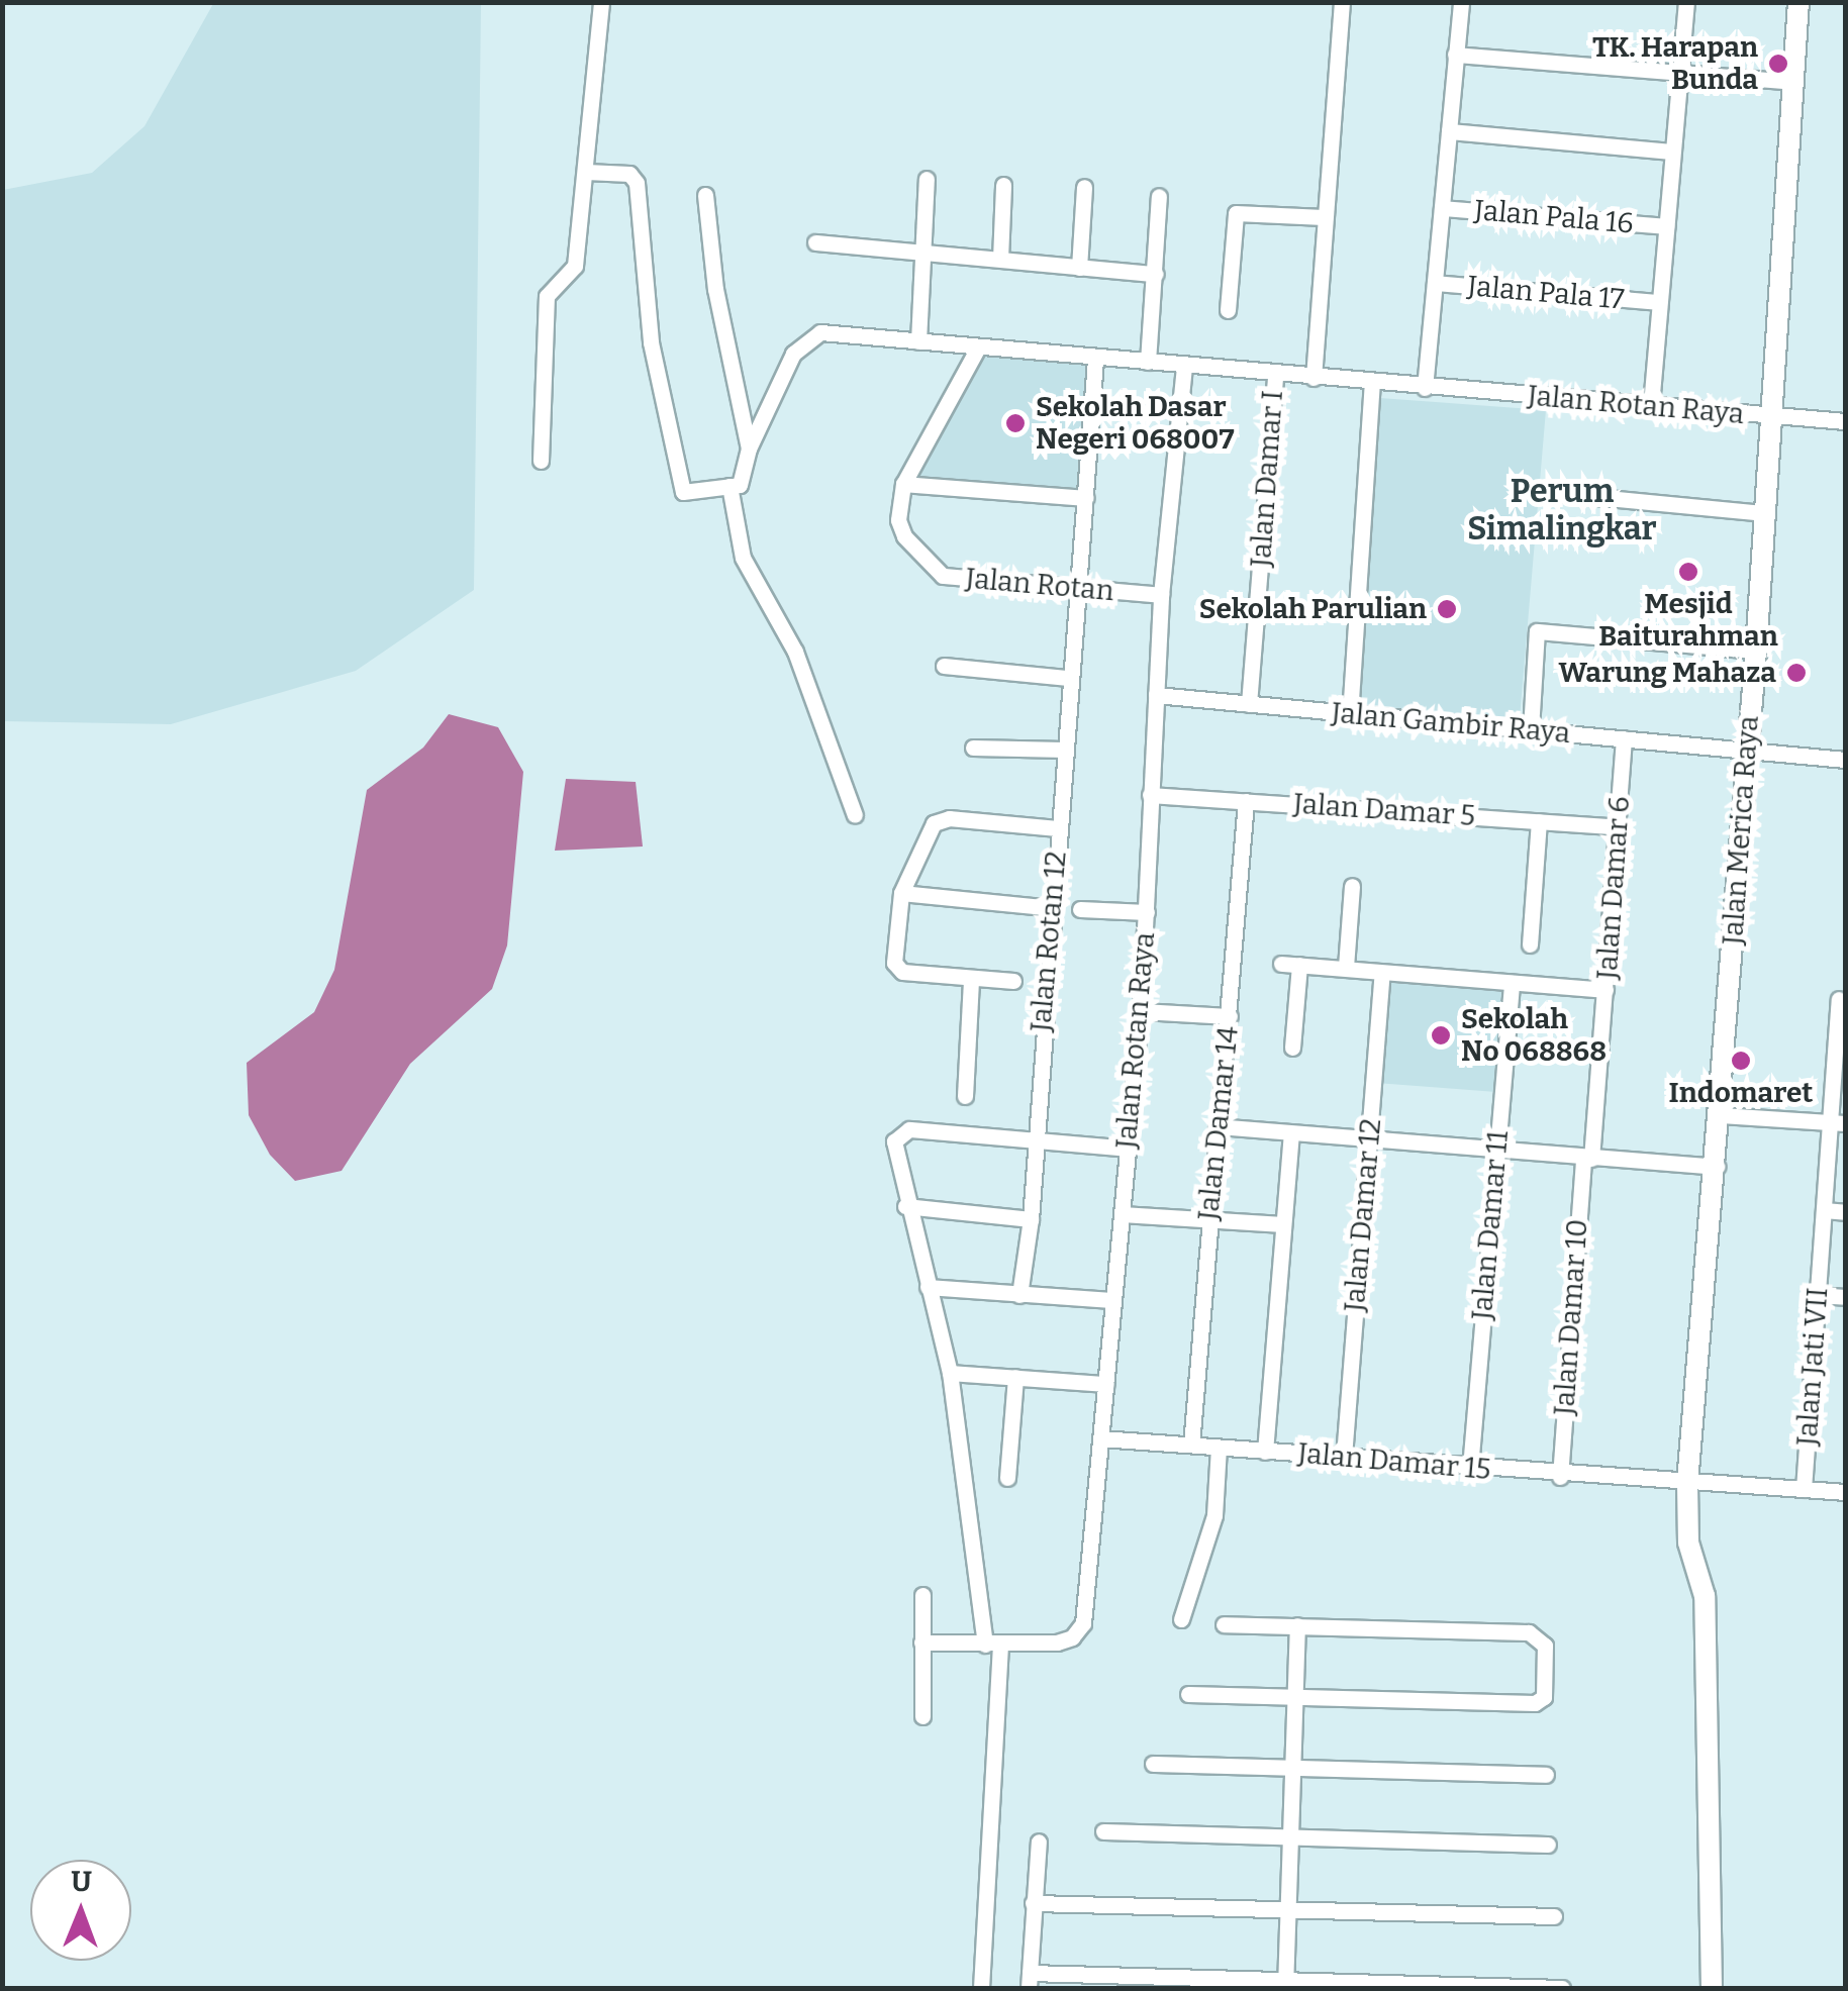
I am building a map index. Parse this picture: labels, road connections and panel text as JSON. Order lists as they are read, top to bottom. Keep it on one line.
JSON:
{"streets":{"street":["Jalan Pala 16","Jalan Pala 17","Jalan Rotan Raya","Jalan Damar I","Jalan Rotan","Jalan Gambir Raya","Jalan Damar 5","Jalan Merica Raya","Jalan Damar 6","Jalan Rotan 12","Jalan Damar 14","Jalan Damar 12","Jalan Damar 11","Jalan Damar 10","Jalan Jati VII","Jalan Damar 15"]},"crossings":[["Jalan Rotan Raya","Jalan Damar I"],["Jalan Rotan Raya","Jalan Rotan"],["Jalan Rotan Raya","Jalan Gambir Raya"],["Jalan Rotan Raya","Jalan Damar 5"],["Jalan Rotan Raya","Jalan Merica Raya"],["Jalan Rotan Raya","Jalan Rotan 12"],["Jalan Rotan Raya","Jalan Damar 15"],["Jalan Damar I","Jalan Gambir Raya"],["Jalan Rotan","Jalan Rotan 12"],["Jalan Gambir Raya","Jalan Merica Raya"],["Jalan Gambir Raya","Jalan Damar 6"],["Jalan Damar 5","Jalan Damar 6"],["Jalan Damar 5","Jalan Damar 14"],["Jalan Merica Raya","Jalan Damar 15"],["Jalan Damar 6","Jalan Damar 10"],["Jalan Damar 14","Jalan Damar 15"],["Jalan Damar 12","Jalan Damar 15"],["Jalan Damar 11","Jalan Damar 15"],["Jalan Damar 10","Jalan Damar 15"],["Jalan Jati VII","Jalan Damar 15"]],"districts":["Perum Simalingkar"],"places":["TK. Harapan Bunda","Sekolah Dasar Negeri 068007","Mesjid Baiturahman","Sekolah Parulian","Warung Mahaza","Sekolah No 068868","Indomaret"],"north":"top"}
